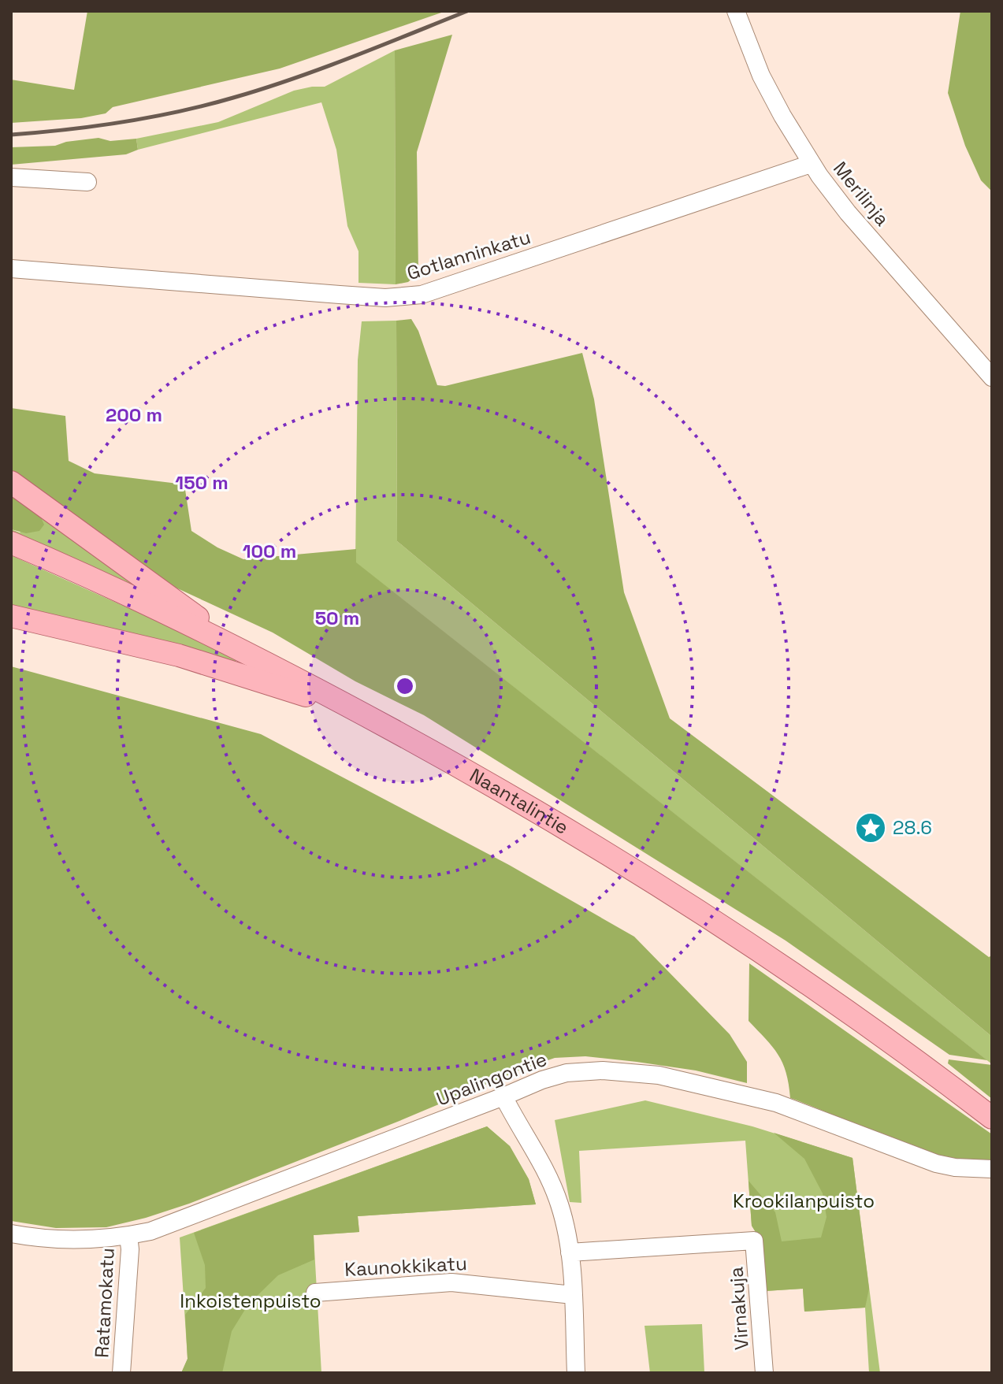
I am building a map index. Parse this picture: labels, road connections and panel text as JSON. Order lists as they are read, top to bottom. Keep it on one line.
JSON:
{"streets":{"main road":["Naantalintie"],"street":["Merilinja","Gotlanninkatu","Upalingontie","Kaunokkikatu","Ratamokatu","Virnakuja"]},"crossings":[["Merilinja","Gotlanninkatu"],["Upalingontie","Ratamokatu"]],"parks":["Krookilanpuisto","Inkoistenpuisto"],"places":{"place":["28.6"]},"rings":["200 m","150 m","100 m","50 m"]}
